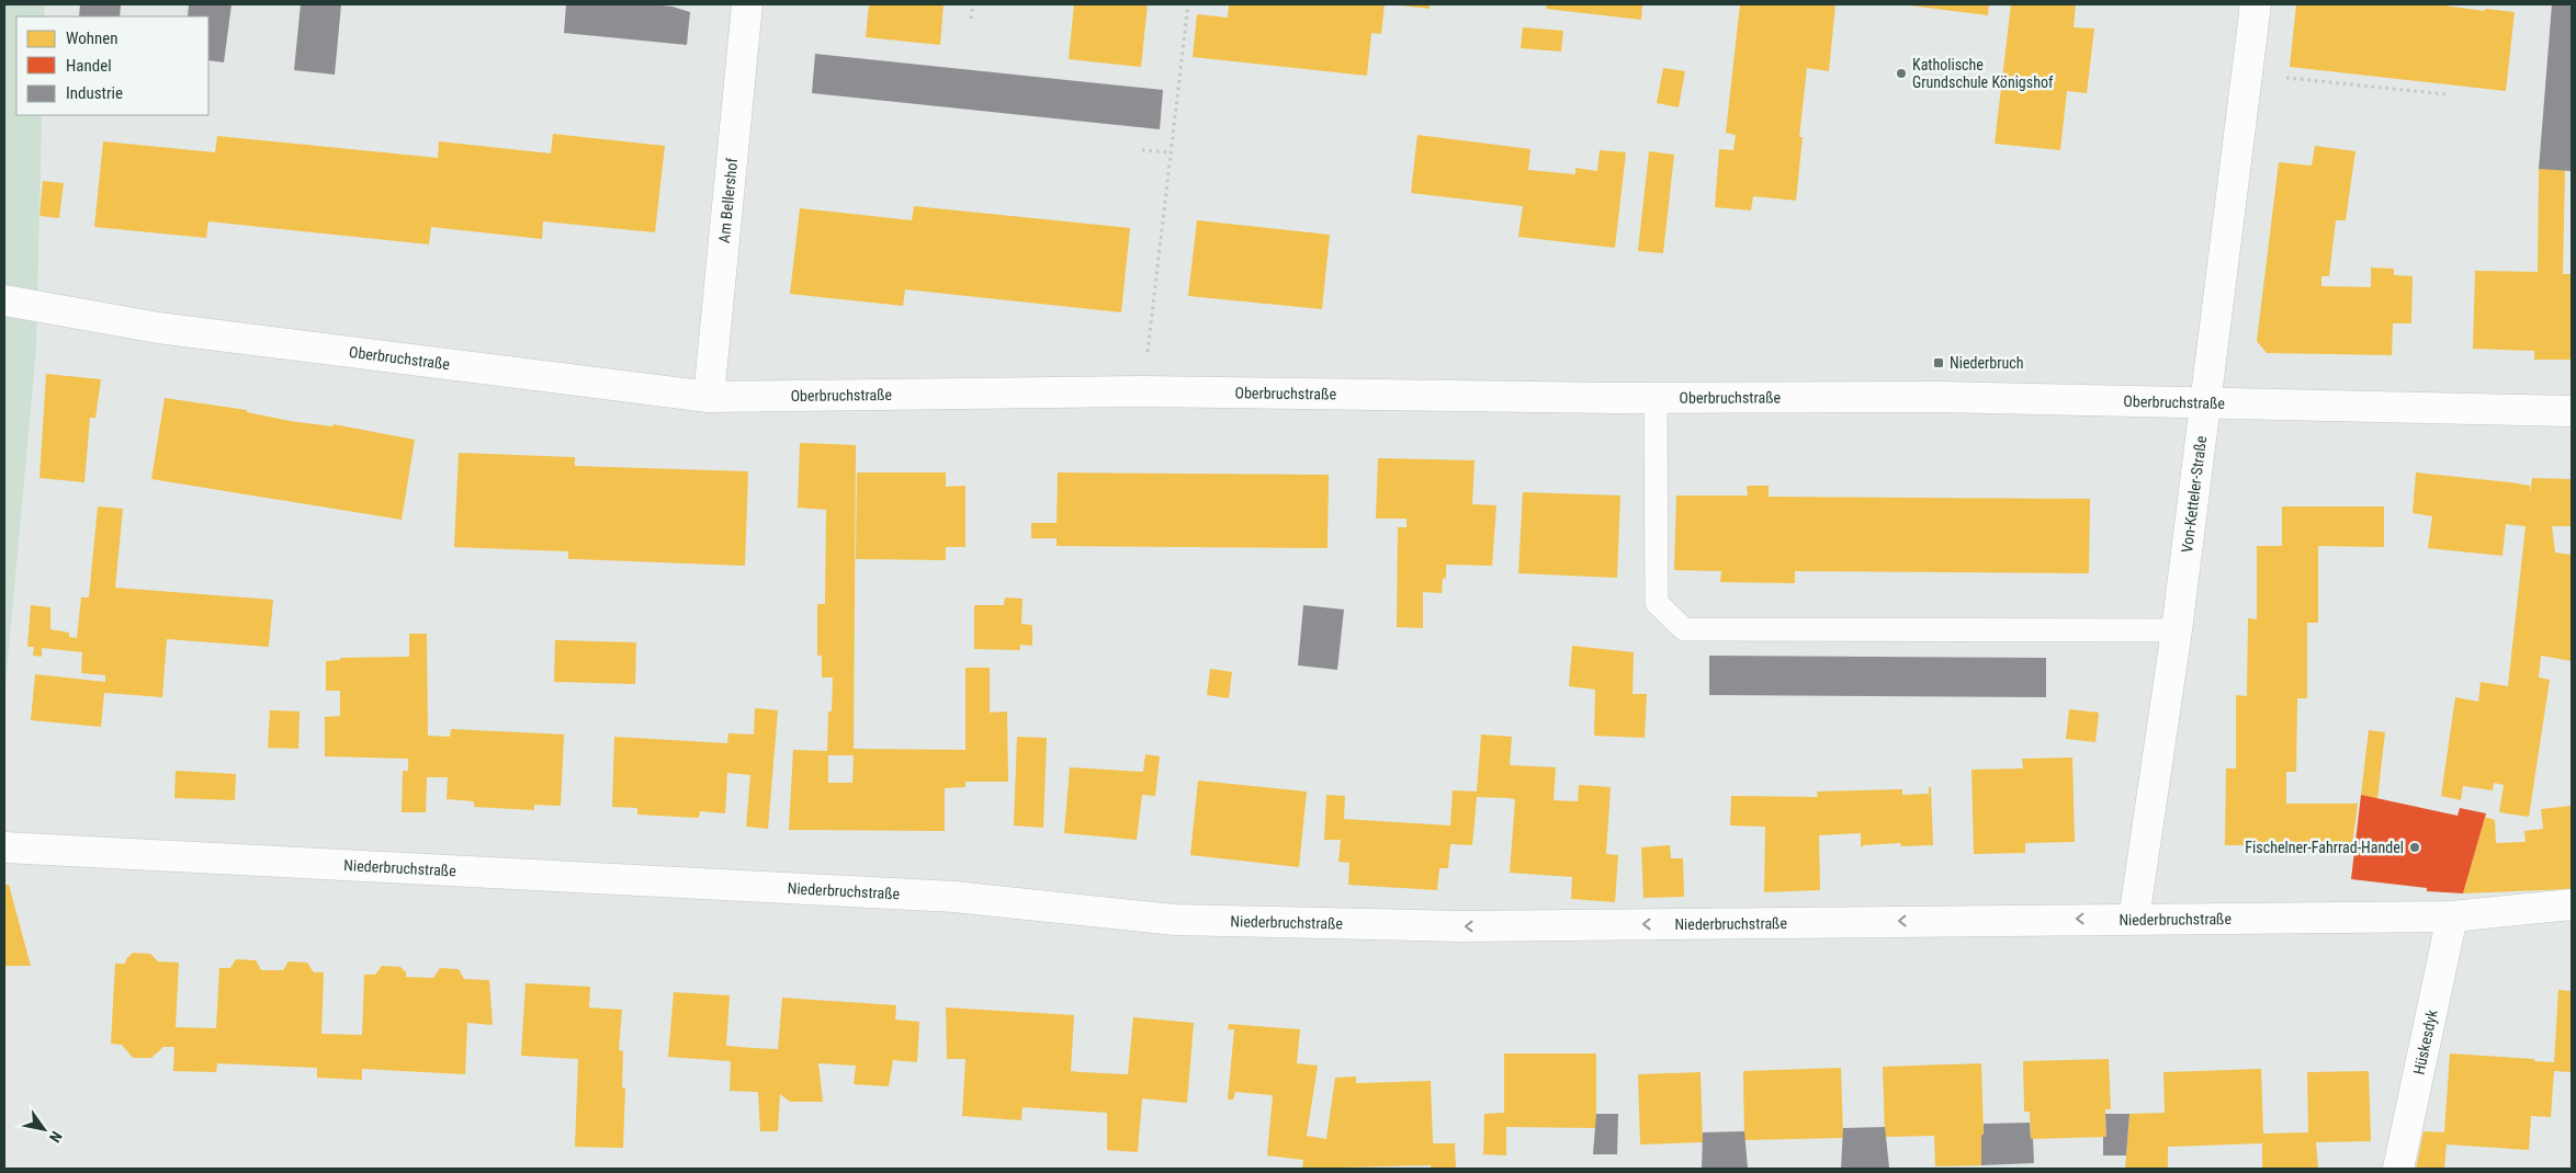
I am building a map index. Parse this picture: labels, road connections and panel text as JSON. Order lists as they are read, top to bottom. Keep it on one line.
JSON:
{"streets":{"street":["Am Bellershof","Oberbruchstraße","Von-Ketteler-Straße","Niederbruchstraße","Hüskesdyk"]},"crossings":[["Am Bellershof","Oberbruchstraße"],["Oberbruchstraße","Von-Ketteler-Straße"],["Von-Ketteler-Straße","Niederbruchstraße"],["Niederbruchstraße","Hüskesdyk"]],"one_way":["Niederbruchstraße"],"places":{"other":["Katholische Grundschule Königshof","Fischelner-Fahrrad-Handel"],"transit":["Niederbruch"]},"legend":["Wohnen","Handel","Industrie"],"north":"bottom right"}
